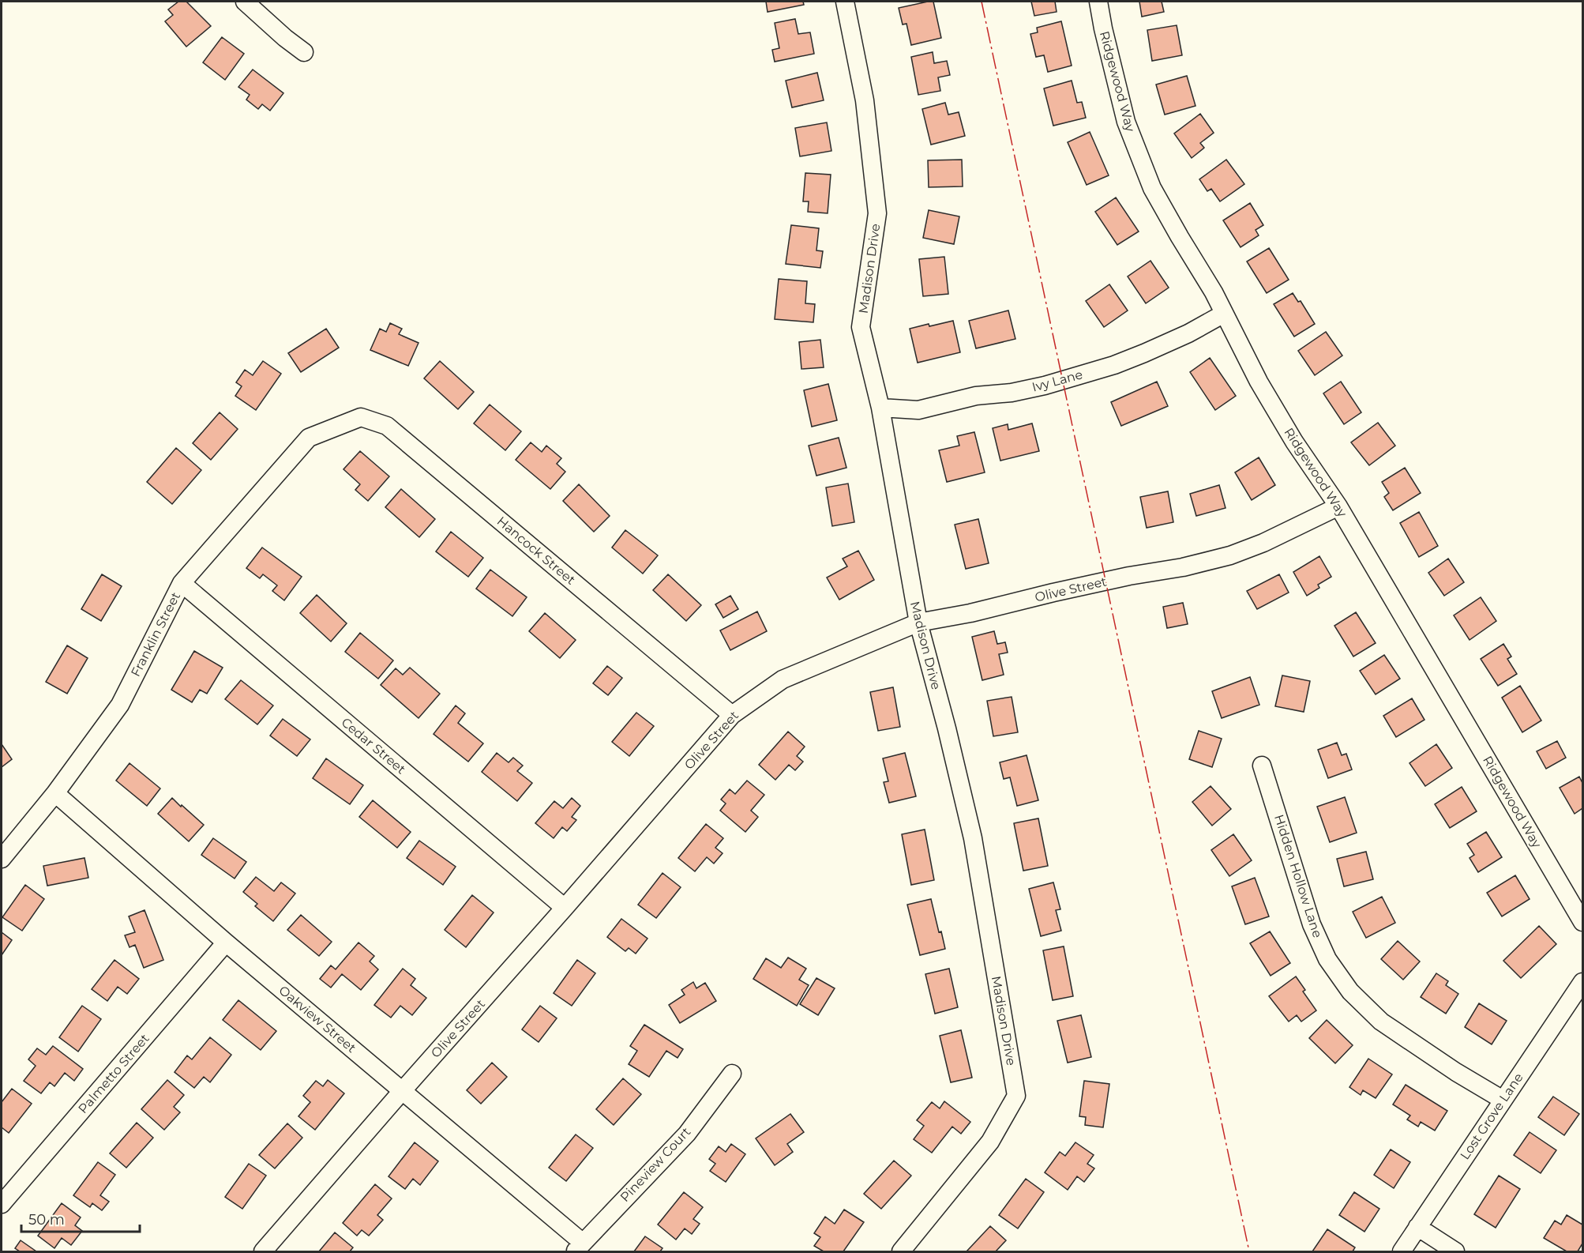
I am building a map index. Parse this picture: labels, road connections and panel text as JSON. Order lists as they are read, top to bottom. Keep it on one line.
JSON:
{"streets":{"street":["Ridgewood Way","Madison Drive","Ivy Lane","Hancock Street","Olive Street","Franklin Street","Cedar Street","Hidden Hollow Lane","Oakview Street","Palmetto Street","Lost Grove Lane","Pineview Court"]},"crossings":[["Ridgewood Way","Ivy Lane"],["Ridgewood Way","Olive Street"],["Madison Drive","Ivy Lane"],["Madison Drive","Olive Street"],["Hancock Street","Olive Street"],["Hancock Street","Franklin Street"],["Olive Street","Cedar Street"],["Olive Street","Oakview Street"],["Franklin Street","Cedar Street"],["Franklin Street","Oakview Street"],["Hidden Hollow Lane","Lost Grove Lane"],["Oakview Street","Palmetto Street"],["Oakview Street","Pineview Court"]],"scale_bar":"50 m"}
